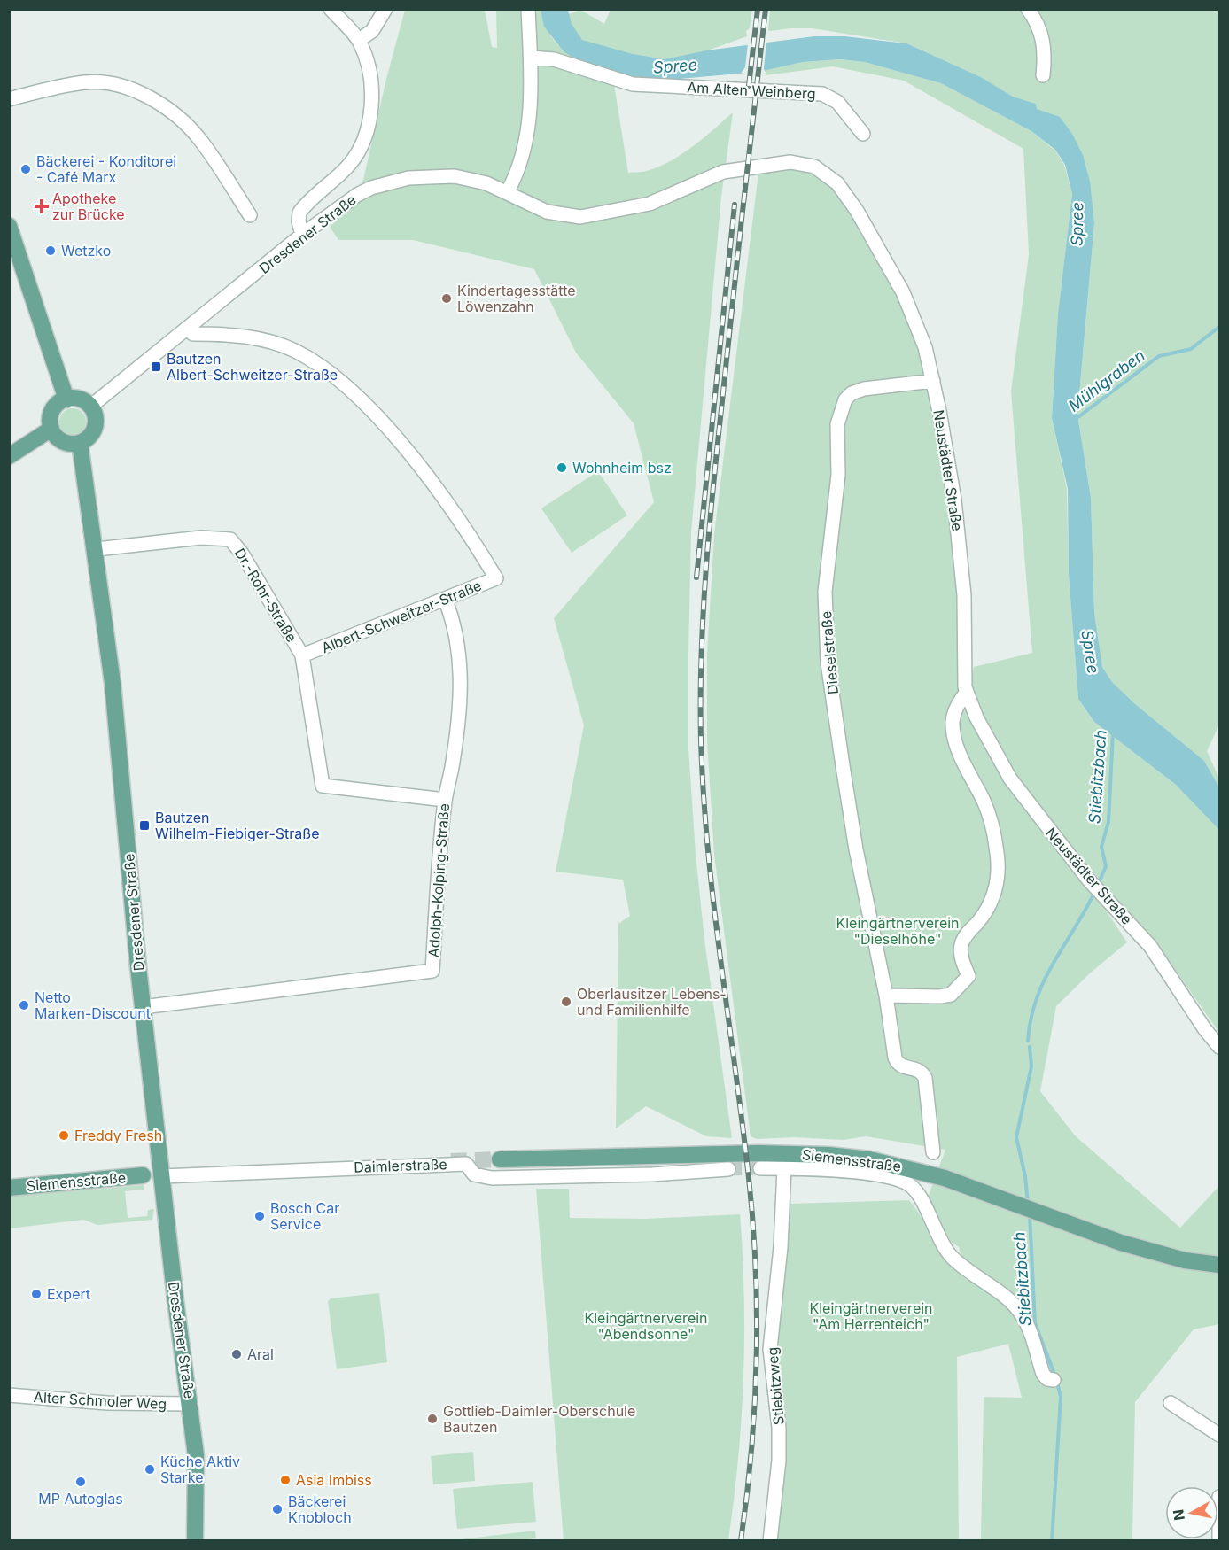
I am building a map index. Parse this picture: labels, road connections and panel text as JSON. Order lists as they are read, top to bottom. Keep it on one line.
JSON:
{"streets":{"main road":["Dresdener Straße","Siemensstraße"],"street":["Am Alten Weinberg","Neustädter Straße","Dr.-Rohr-Straße","Albert-Schweitzer-Straße","Dieselstraße","Adolph-Kolping-Straße","Daimlerstraße","Stiebitzweg","Alter Schmoler Weg"]},"crossings":[["Dresdener Straße","Neustädter Straße"],["Dresdener Straße","Dr.-Rohr-Straße"],["Dresdener Straße","Albert-Schweitzer-Straße"],["Dresdener Straße","Adolph-Kolping-Straße"],["Dresdener Straße","Daimlerstraße"],["Dresdener Straße","Alter Schmoler Weg"],["Neustädter Straße","Dieselstraße"],["Dr.-Rohr-Straße","Albert-Schweitzer-Straße"],["Dr.-Rohr-Straße","Adolph-Kolping-Straße"],["Albert-Schweitzer-Straße","Adolph-Kolping-Straße"]],"water":["Spree","Mühlgraben","Stiebitzbach"],"parks":["Kleingärtnerverein \"Dieselhöhe\"","Kleingärtnerverein \"Am Herrenteich\"","Kleingärtnerverein \"Abendsonne\""],"places":{"other":["Bäckerei - Konditorei - Café Marx","Wetzko","Kindertagesstätte Löwenzahn","Wohnheim bsz","Oberlausitzer Lebens- und Familienhilfe","Netto Marken-Discount","Freddy Fresh","Bosch Car Service","Expert","Aral","Gottlieb-Daimler-Oberschule Bautzen","Küche Aktiv Starke","Asia Imbiss","MP Autoglas","Bäckerei Knobloch"],"health":["Apotheke zur Brücke"],"transit":["Bautzen Albert-Schweitzer-Straße","Bautzen Wilhelm-Fiebiger-Straße"]},"north":"left"}
